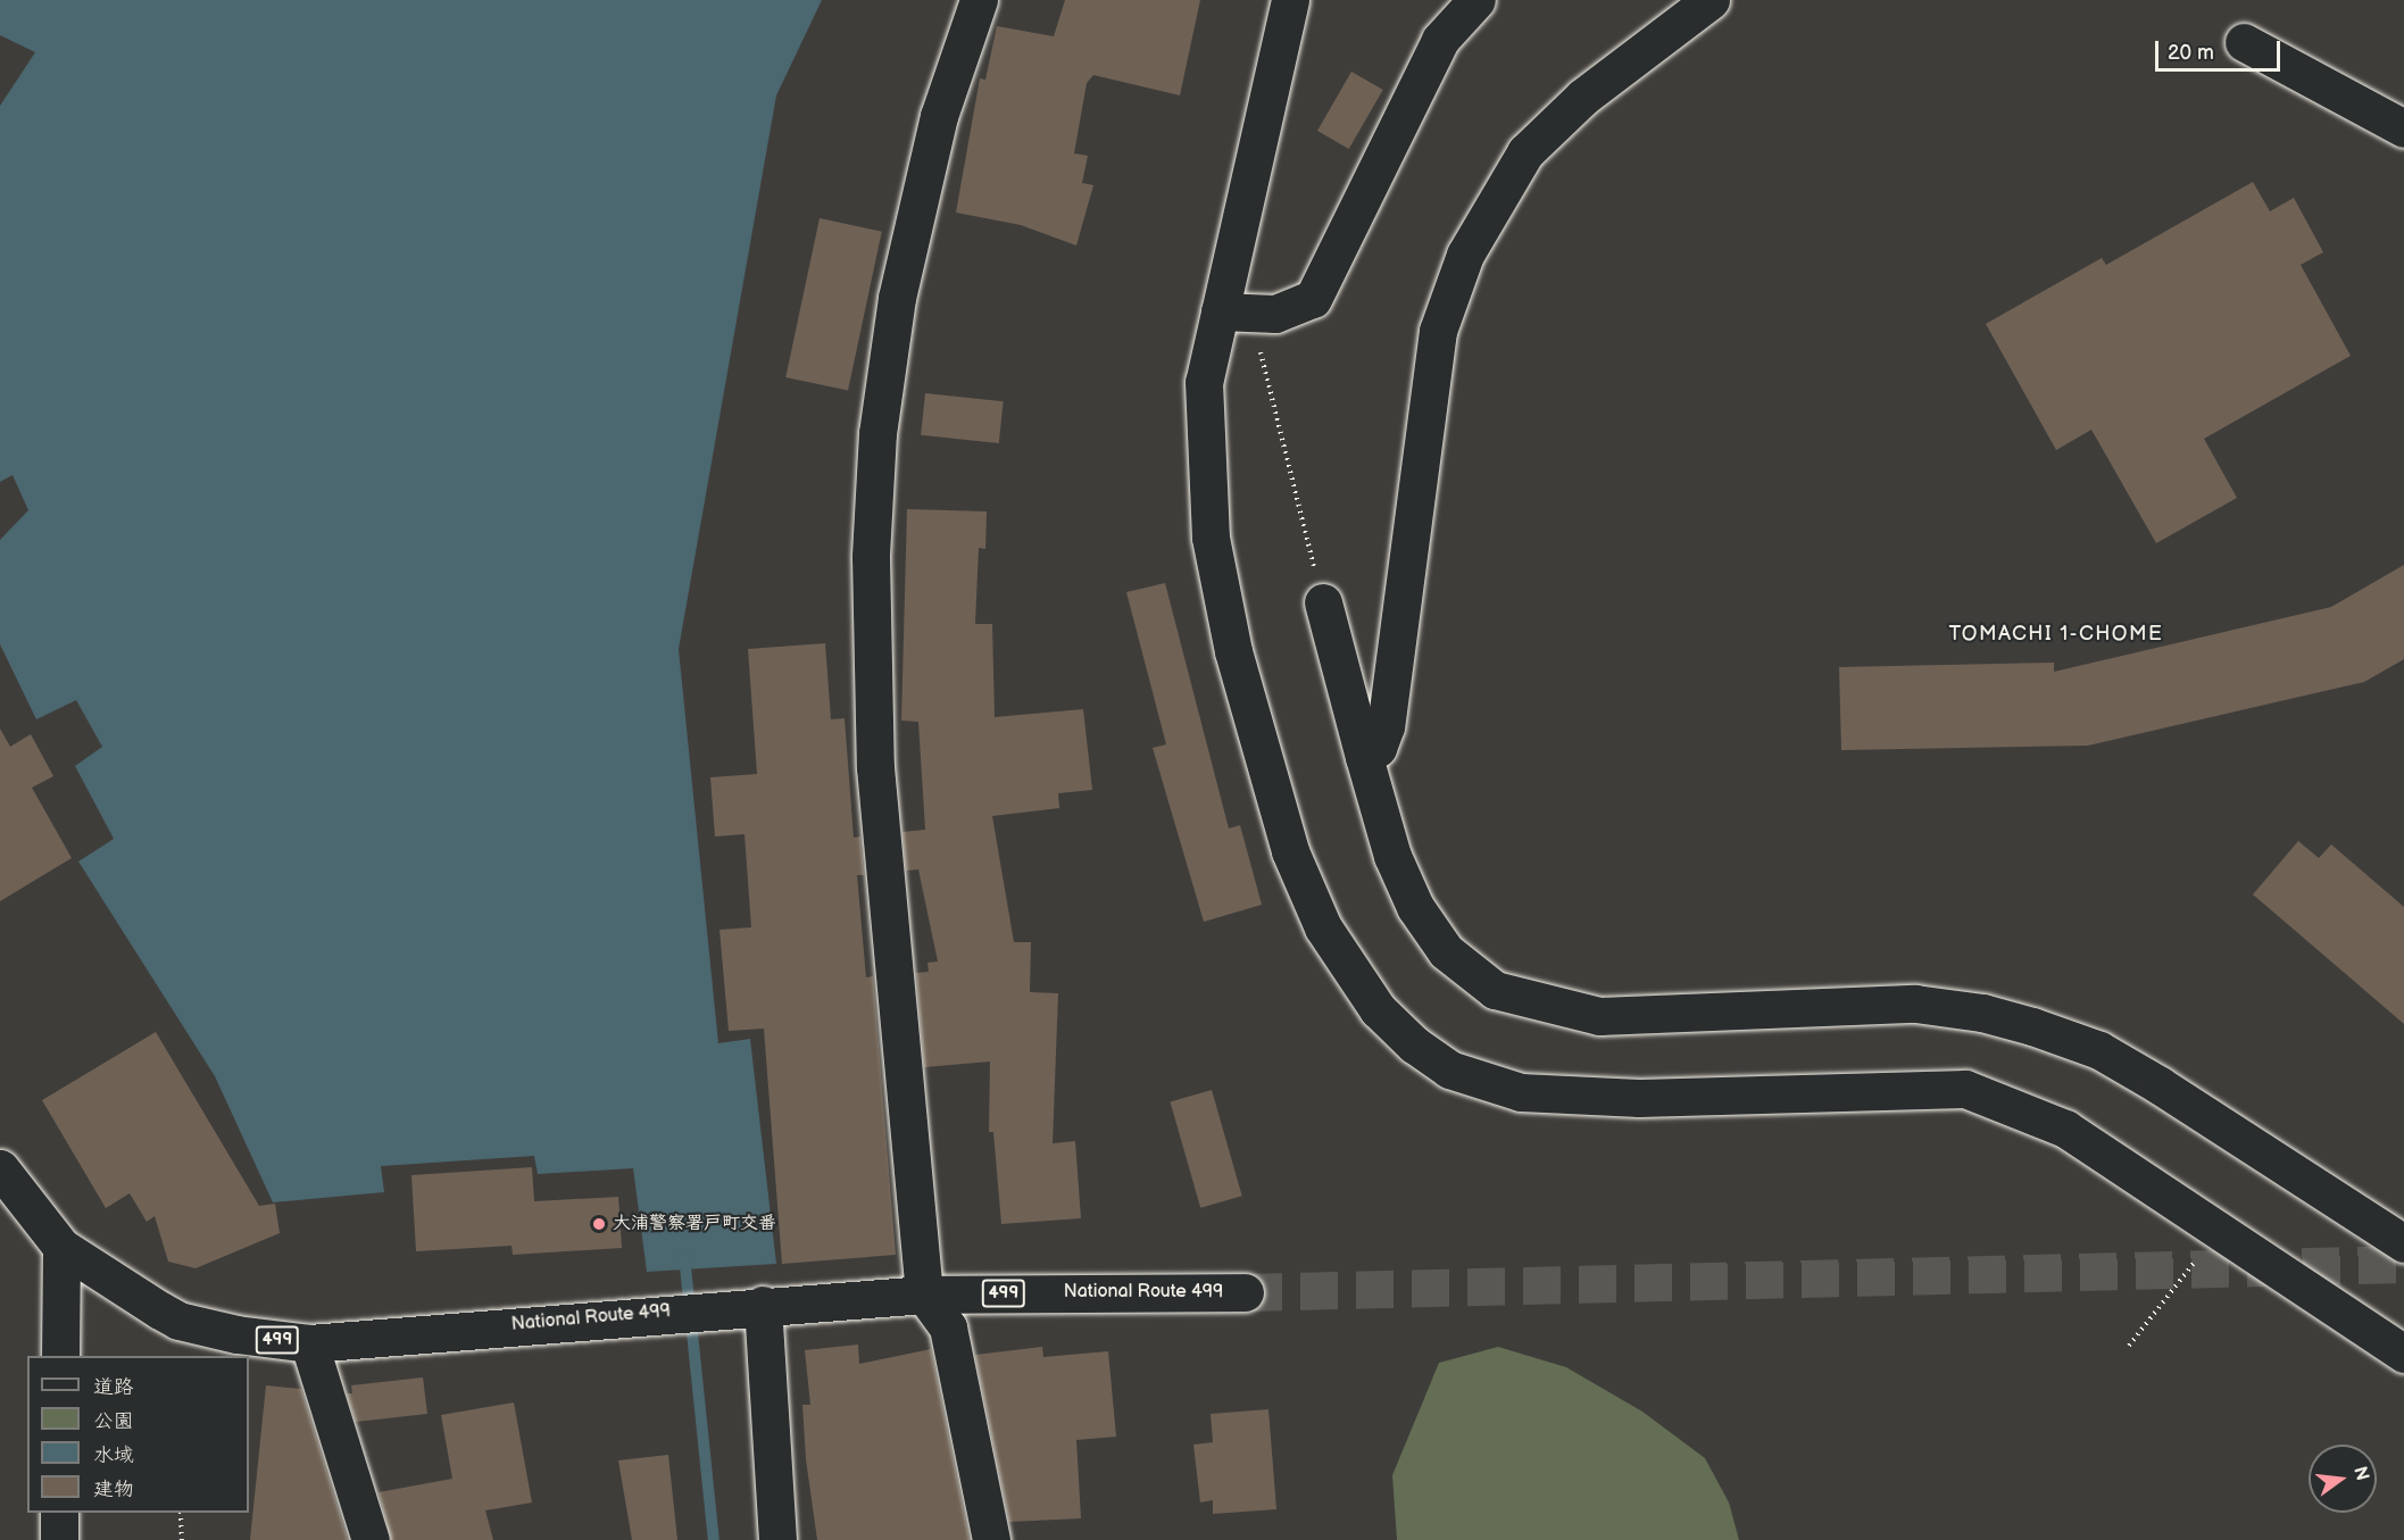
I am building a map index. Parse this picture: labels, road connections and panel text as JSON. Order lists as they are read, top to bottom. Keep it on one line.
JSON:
{"streets":{"main road":["National Route 499","499"]},"districts":["TOMACHI 1-CHOME"],"places":["大浦警察署戸町交番"],"legend":["道路","公園","水域","建物"],"scale_bar":"20 m","north":"right"}
